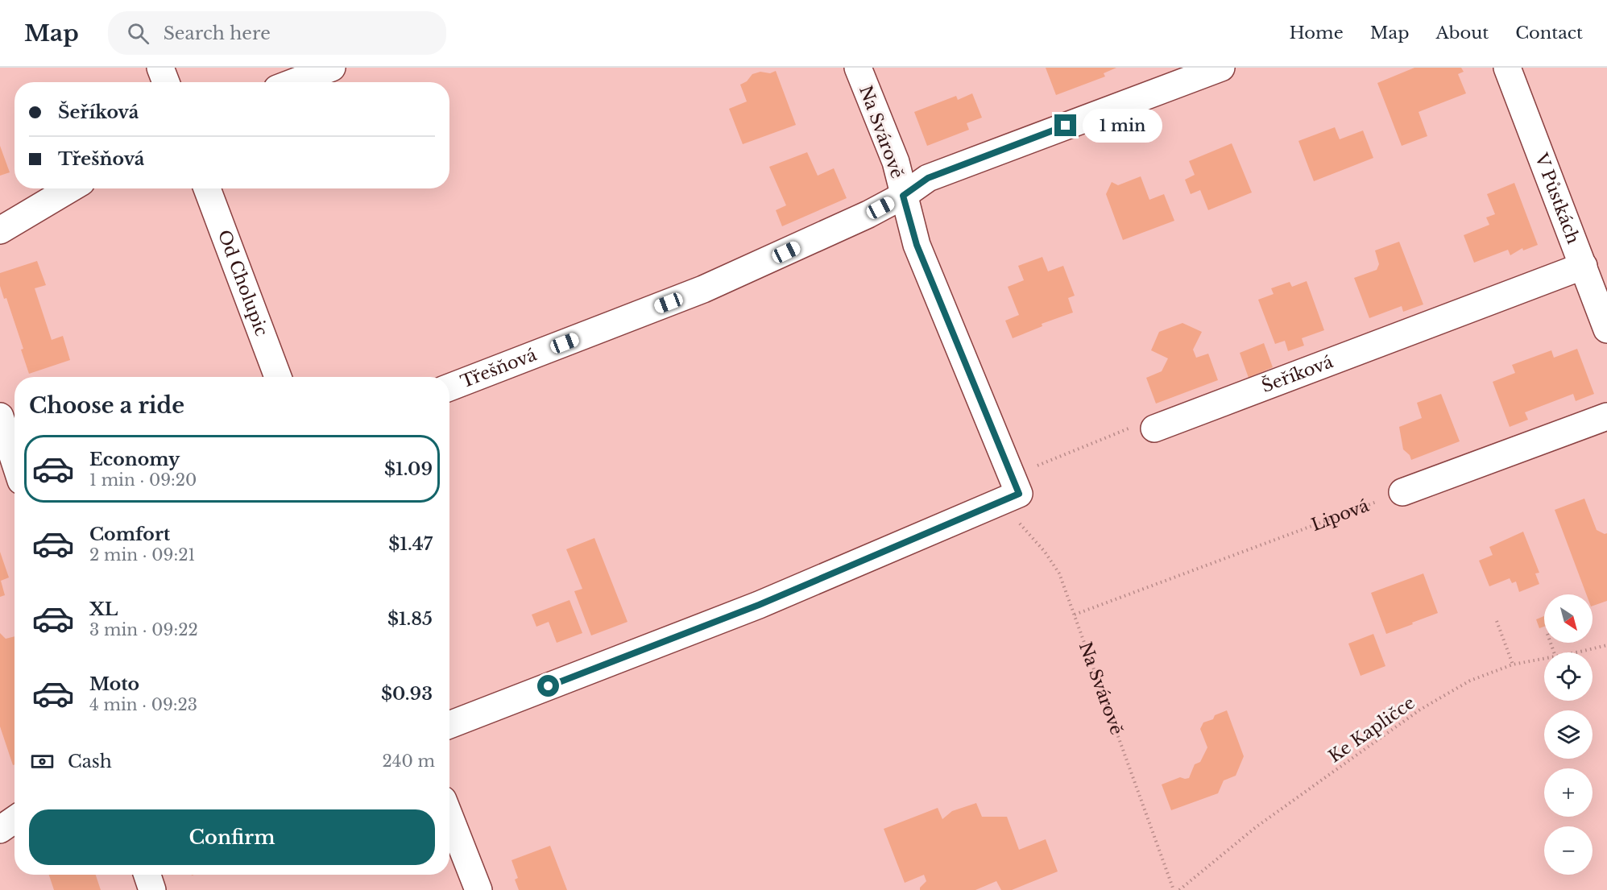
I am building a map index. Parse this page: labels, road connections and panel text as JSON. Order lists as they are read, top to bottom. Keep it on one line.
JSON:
{"streets":{"street":["Na Svárově","V Půstkách","Od Cholupic","Třešňová","Šeříková"],"path":["Lipová","Ke Kapličce"]},"crossings":[["Na Svárově","Třešňová"],["Na Svárově","Lipová"],["V Půstkách","Šeříková"]],"north":"bottom right","page":{"header":"Map","search":"Search here","nav":["Home","Map","About","Contact"],"banner":["Šeříková","Třešňová"],"bubble":"1 min","heading":"Choose a ride","list":[{"name":"Economy","note":"1 min · 09:20","value":"$1.09"},{"name":"Comfort","note":"2 min · 09:21","value":"$1.47"},{"name":"XL","note":"3 min · 09:22","value":"$1.85"},{"name":"Moto","note":"4 min · 09:23","value":"$0.93"}],"map_buttons":["+","−"],"pay":["Cash","240 m"],"buttons":"Confirm"}}
